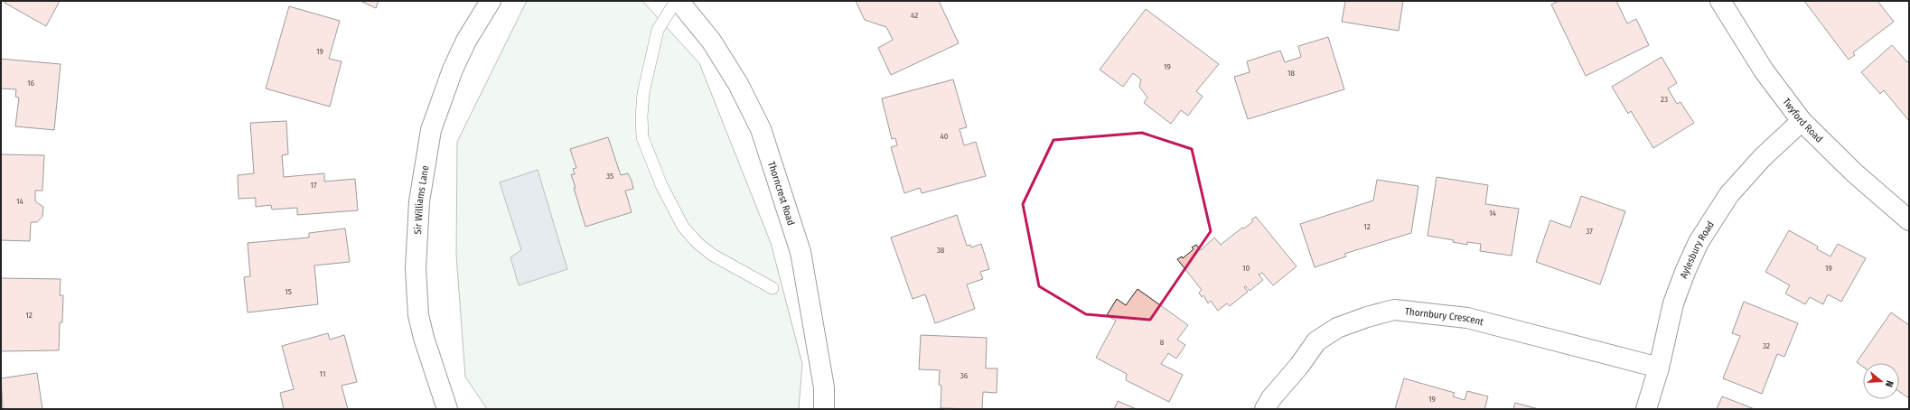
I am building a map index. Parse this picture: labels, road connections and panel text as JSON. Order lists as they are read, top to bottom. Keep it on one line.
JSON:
{"streets":{"street":["Twyford Road","Thorncrest Road","Sir Williams Lane","Aylesbury Road","Thornbury Crescent"]},"crossings":[["Twyford Road","Aylesbury Road"],["Aylesbury Road","Thornbury Crescent"]],"house_numbers":["42","19","19","18","16","23","40","35","17","14","14","12","37","38","10","19","15","12","8","32","11","36","19"],"north":"right"}
